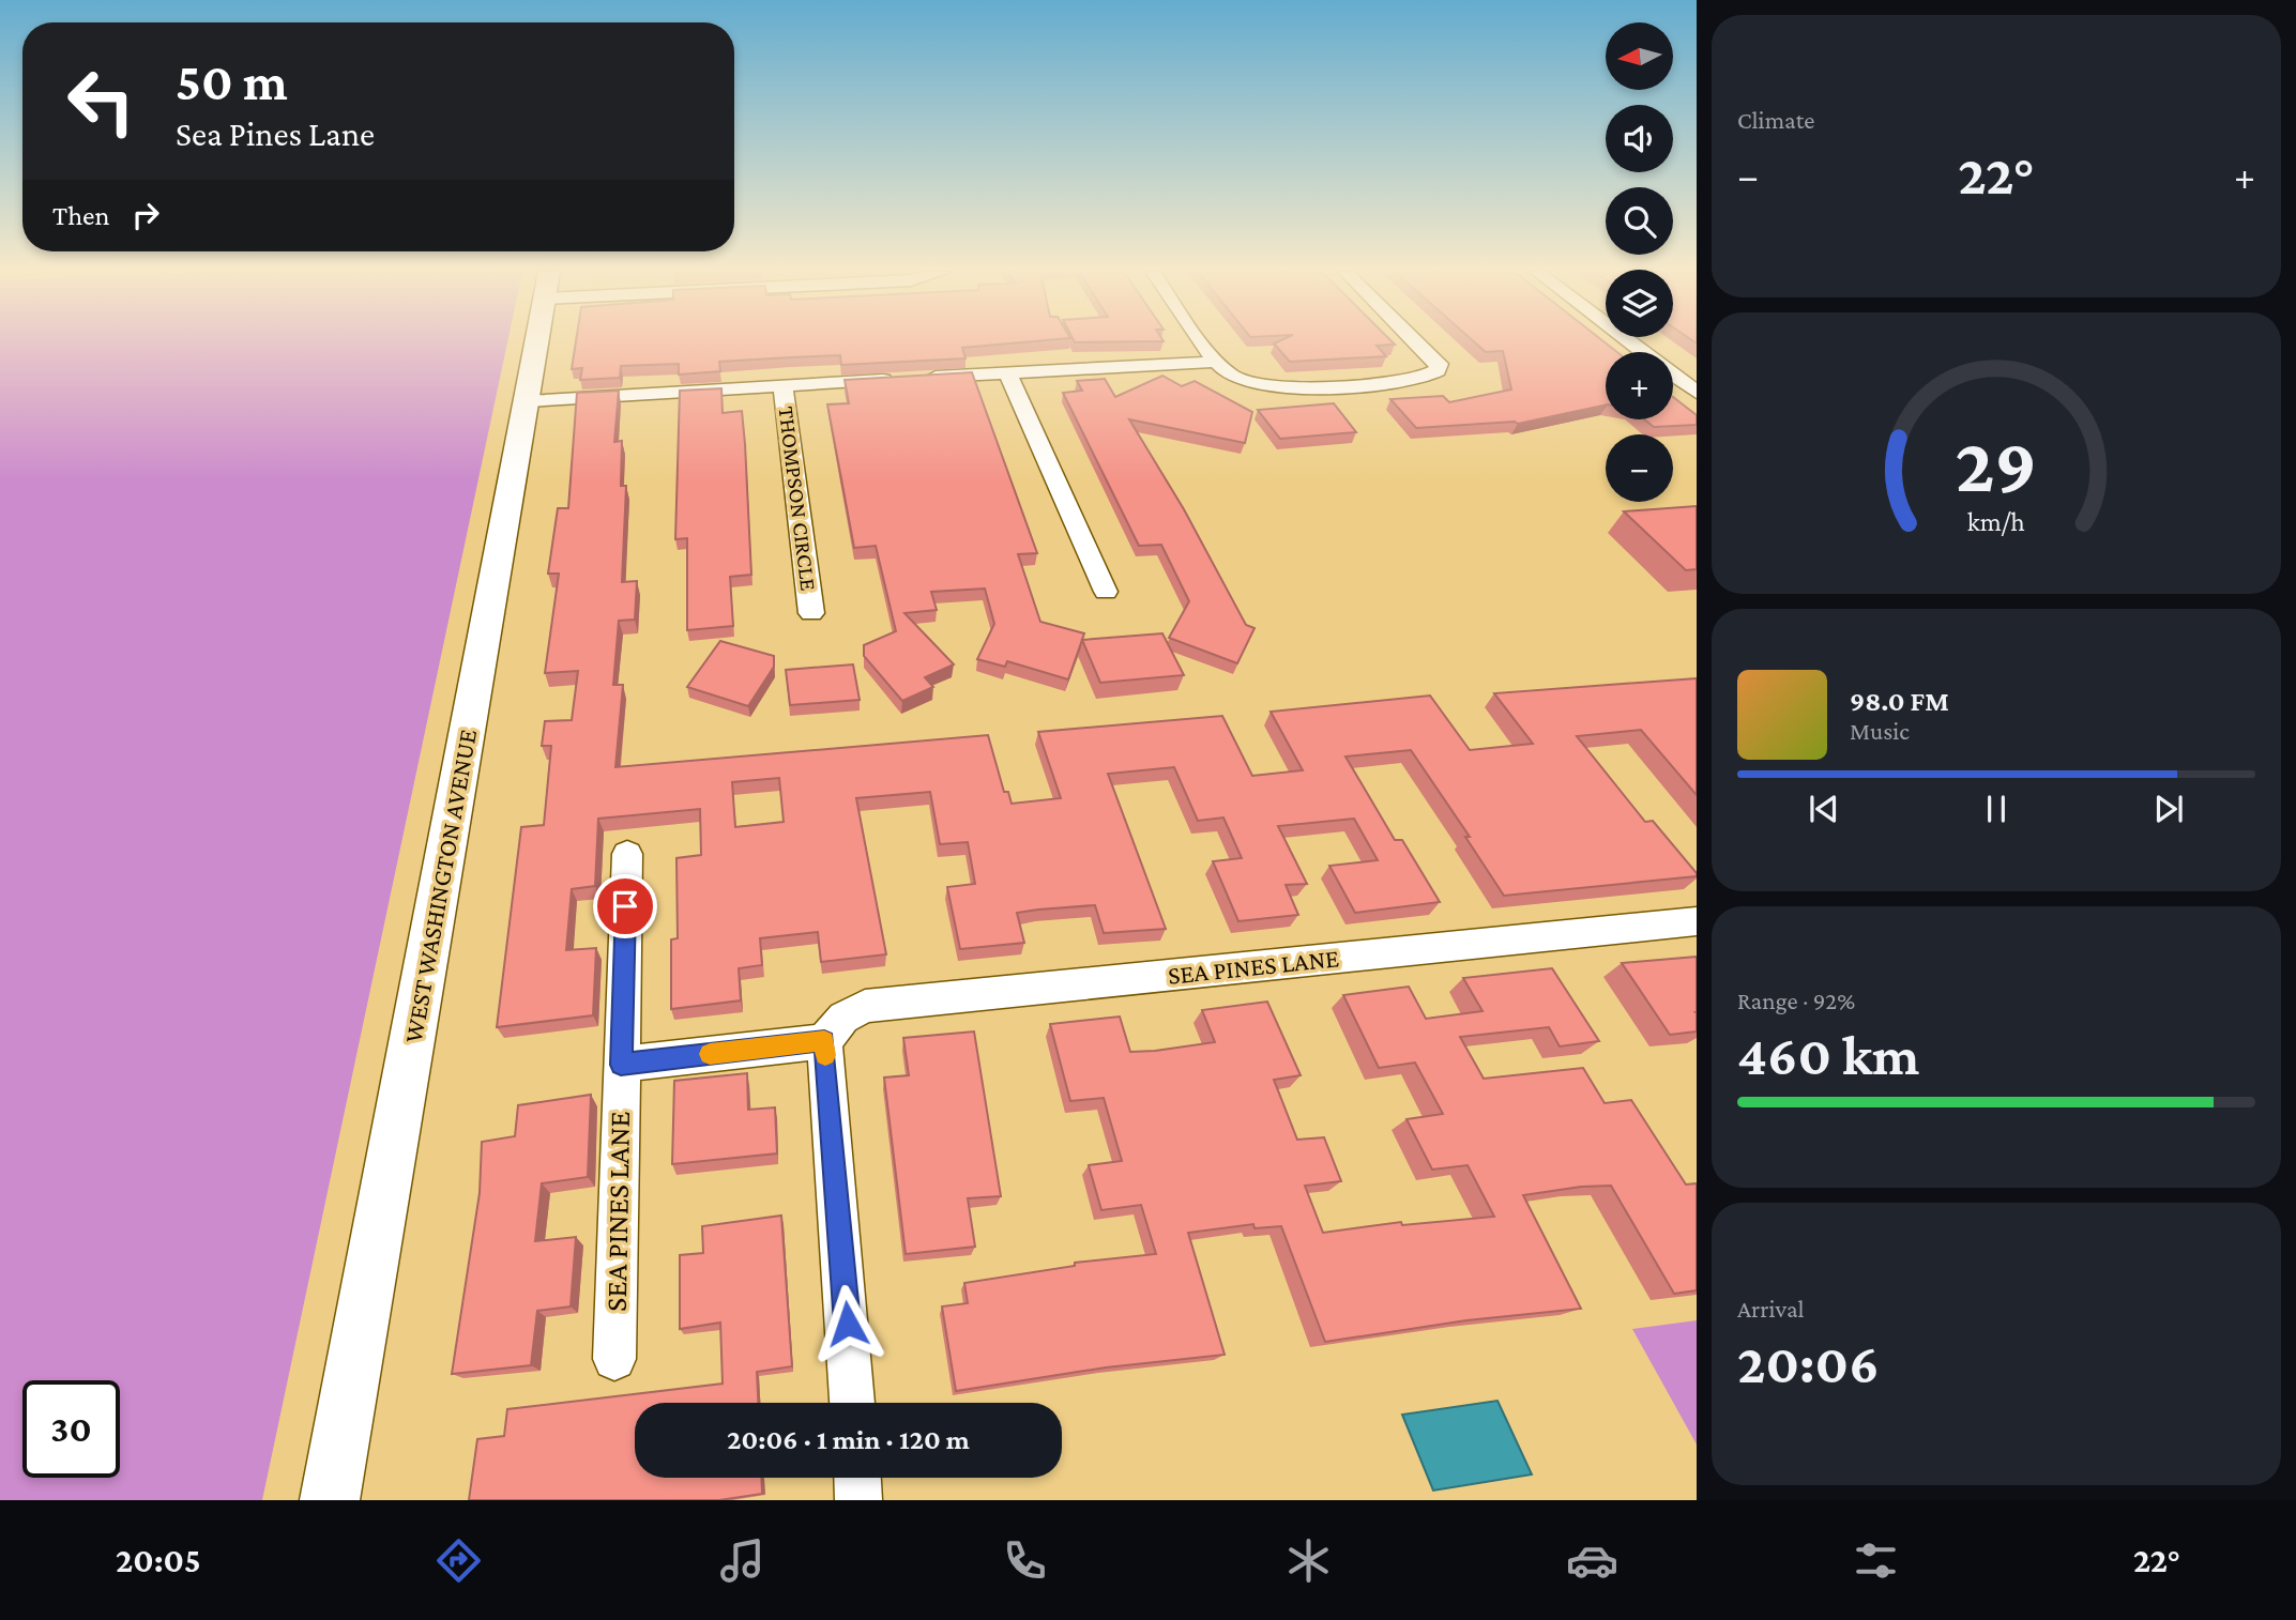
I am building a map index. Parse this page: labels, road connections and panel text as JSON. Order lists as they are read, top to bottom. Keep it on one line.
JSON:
{"streets":{"main road":["WEST WASHINGTON AVENUE"],"street":["THOMPSON CIRCLE","SEA PINES LANE"]},"north":"left","page":{"tile":["Climate",["Range · 92%","460 km"],["Arrival","20:06"]],"map_buttons":["+","−"],"turn":["50 m","Sea Pines Lane"],"heat":["−","22°","+"],"then":"Then","song":["98.0 FM","Music"],"limit":"30","trip":"20:06 · 1 min · 120 m","tabs":["20:05","22°"],"gauge":["29","km/h"]}}
